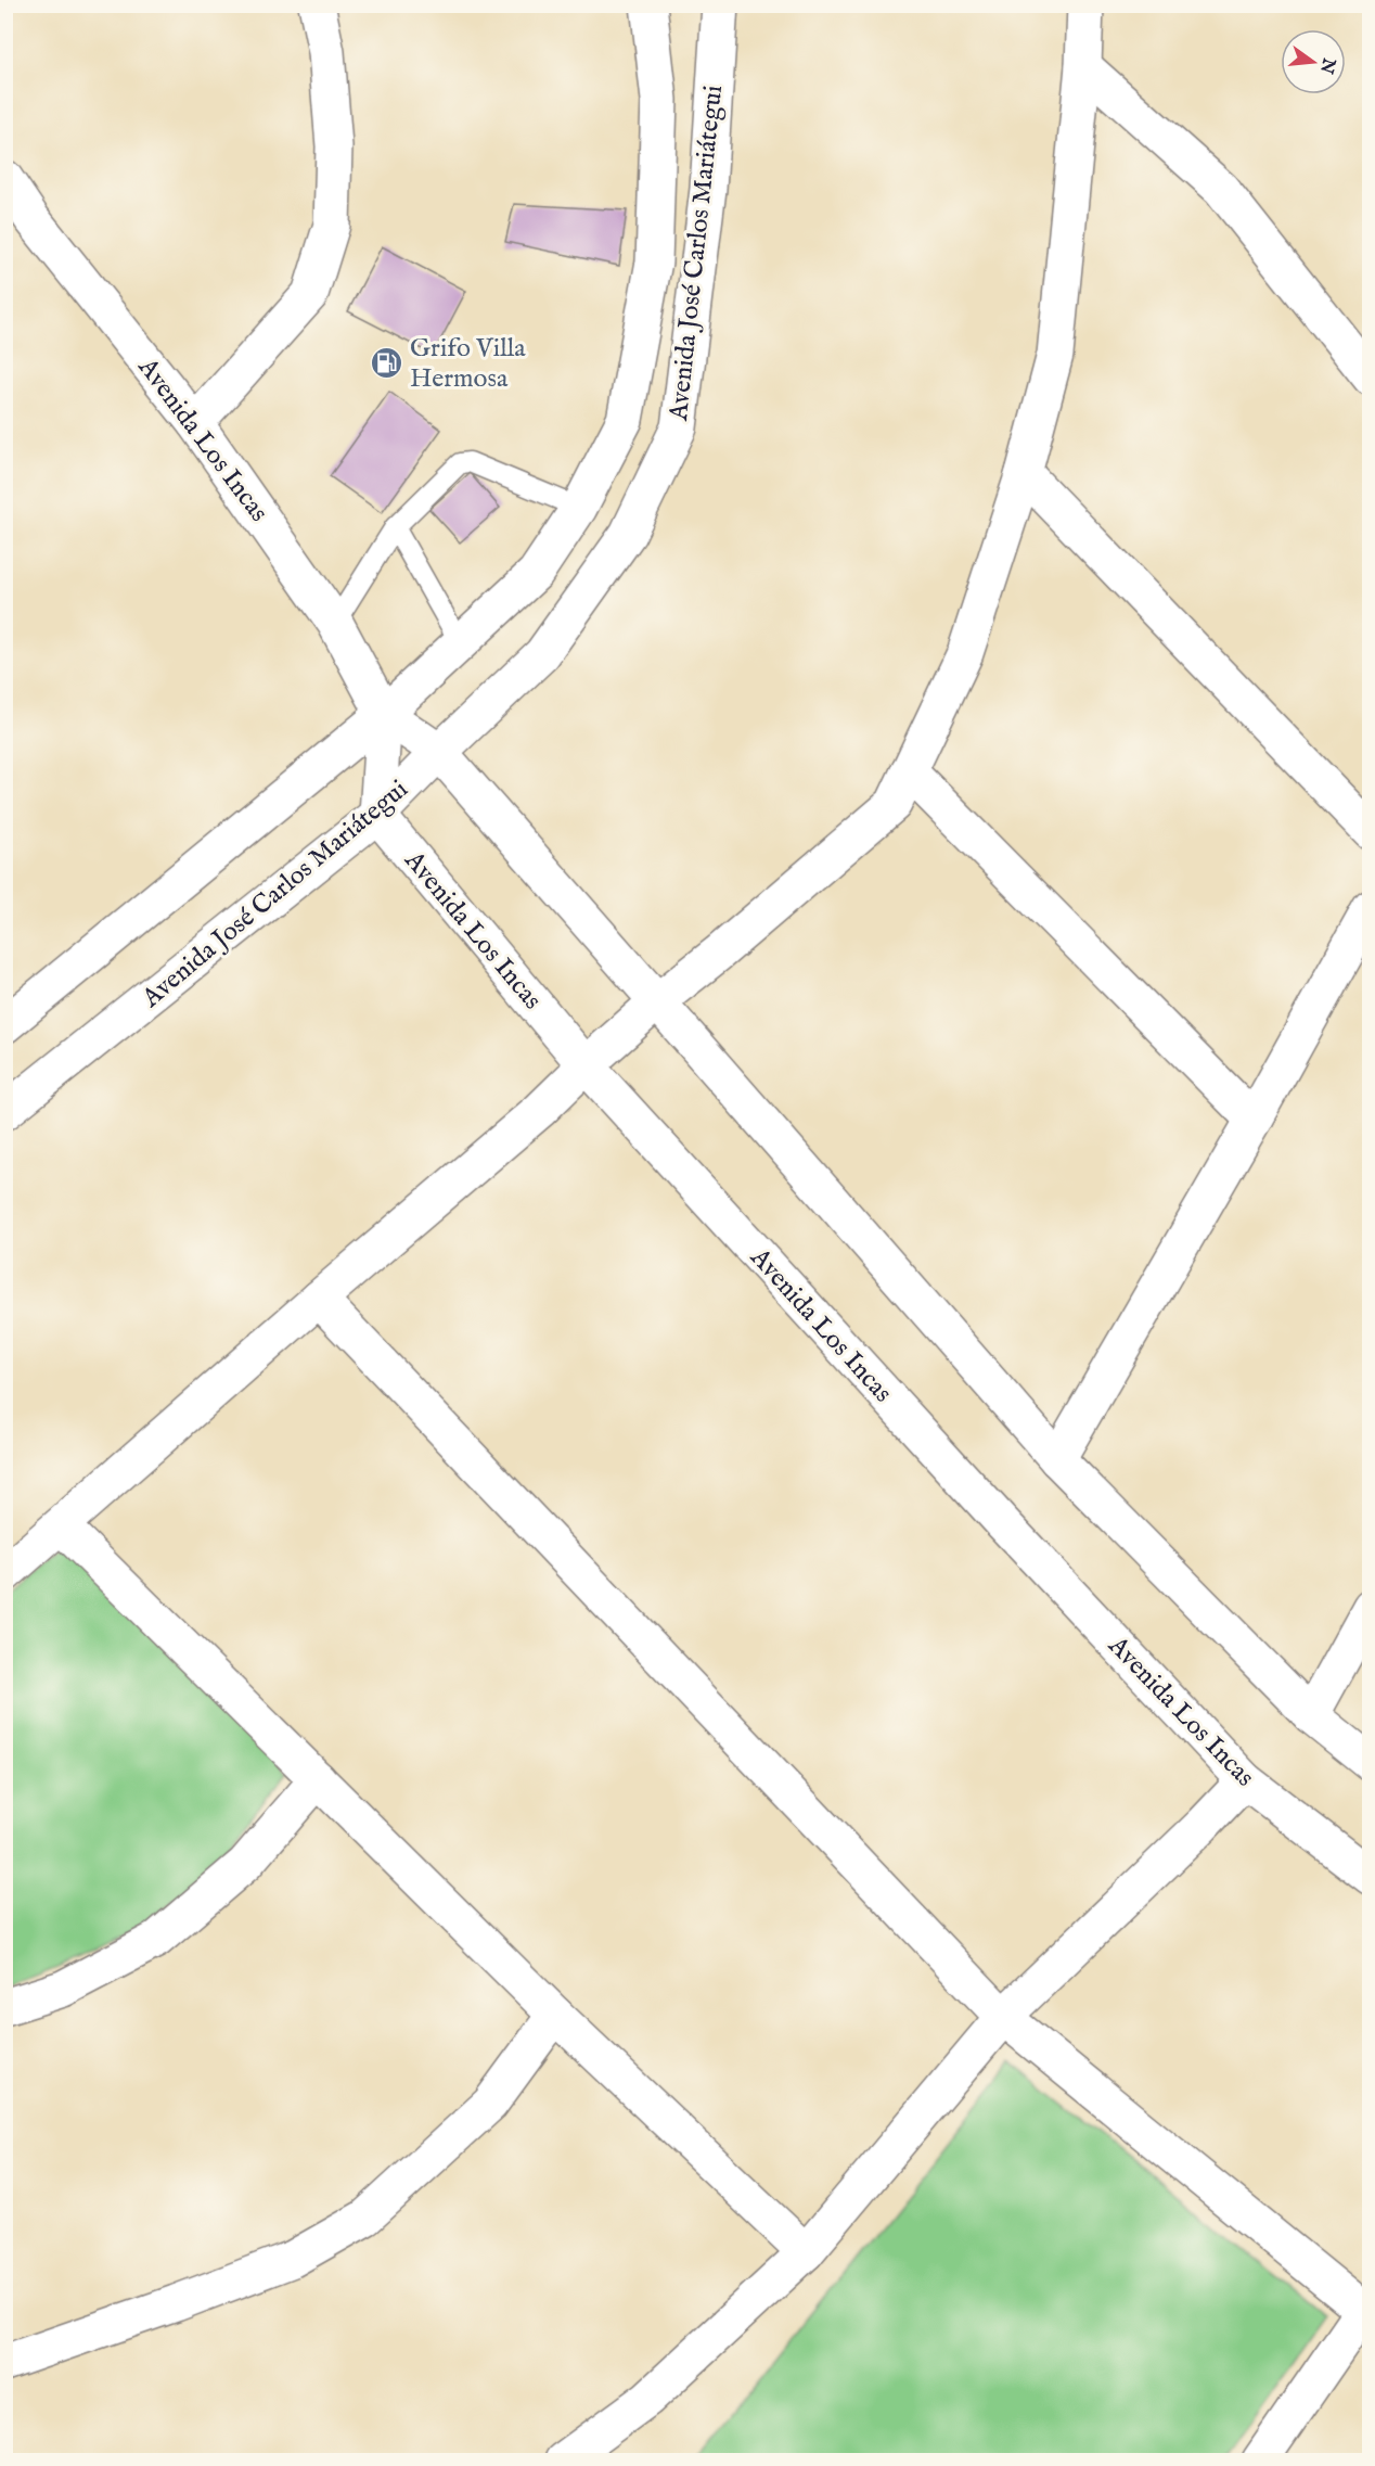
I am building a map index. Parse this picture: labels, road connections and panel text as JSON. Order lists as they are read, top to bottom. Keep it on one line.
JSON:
{"streets":{"street":["Avenida José Carlos Mariátegui","Avenida Los Incas"]},"crossings":[["Avenida José Carlos Mariátegui","Avenida Los Incas"]],"places":{"fuel station":["Grifo Villa Hermosa"]},"north":"right"}
